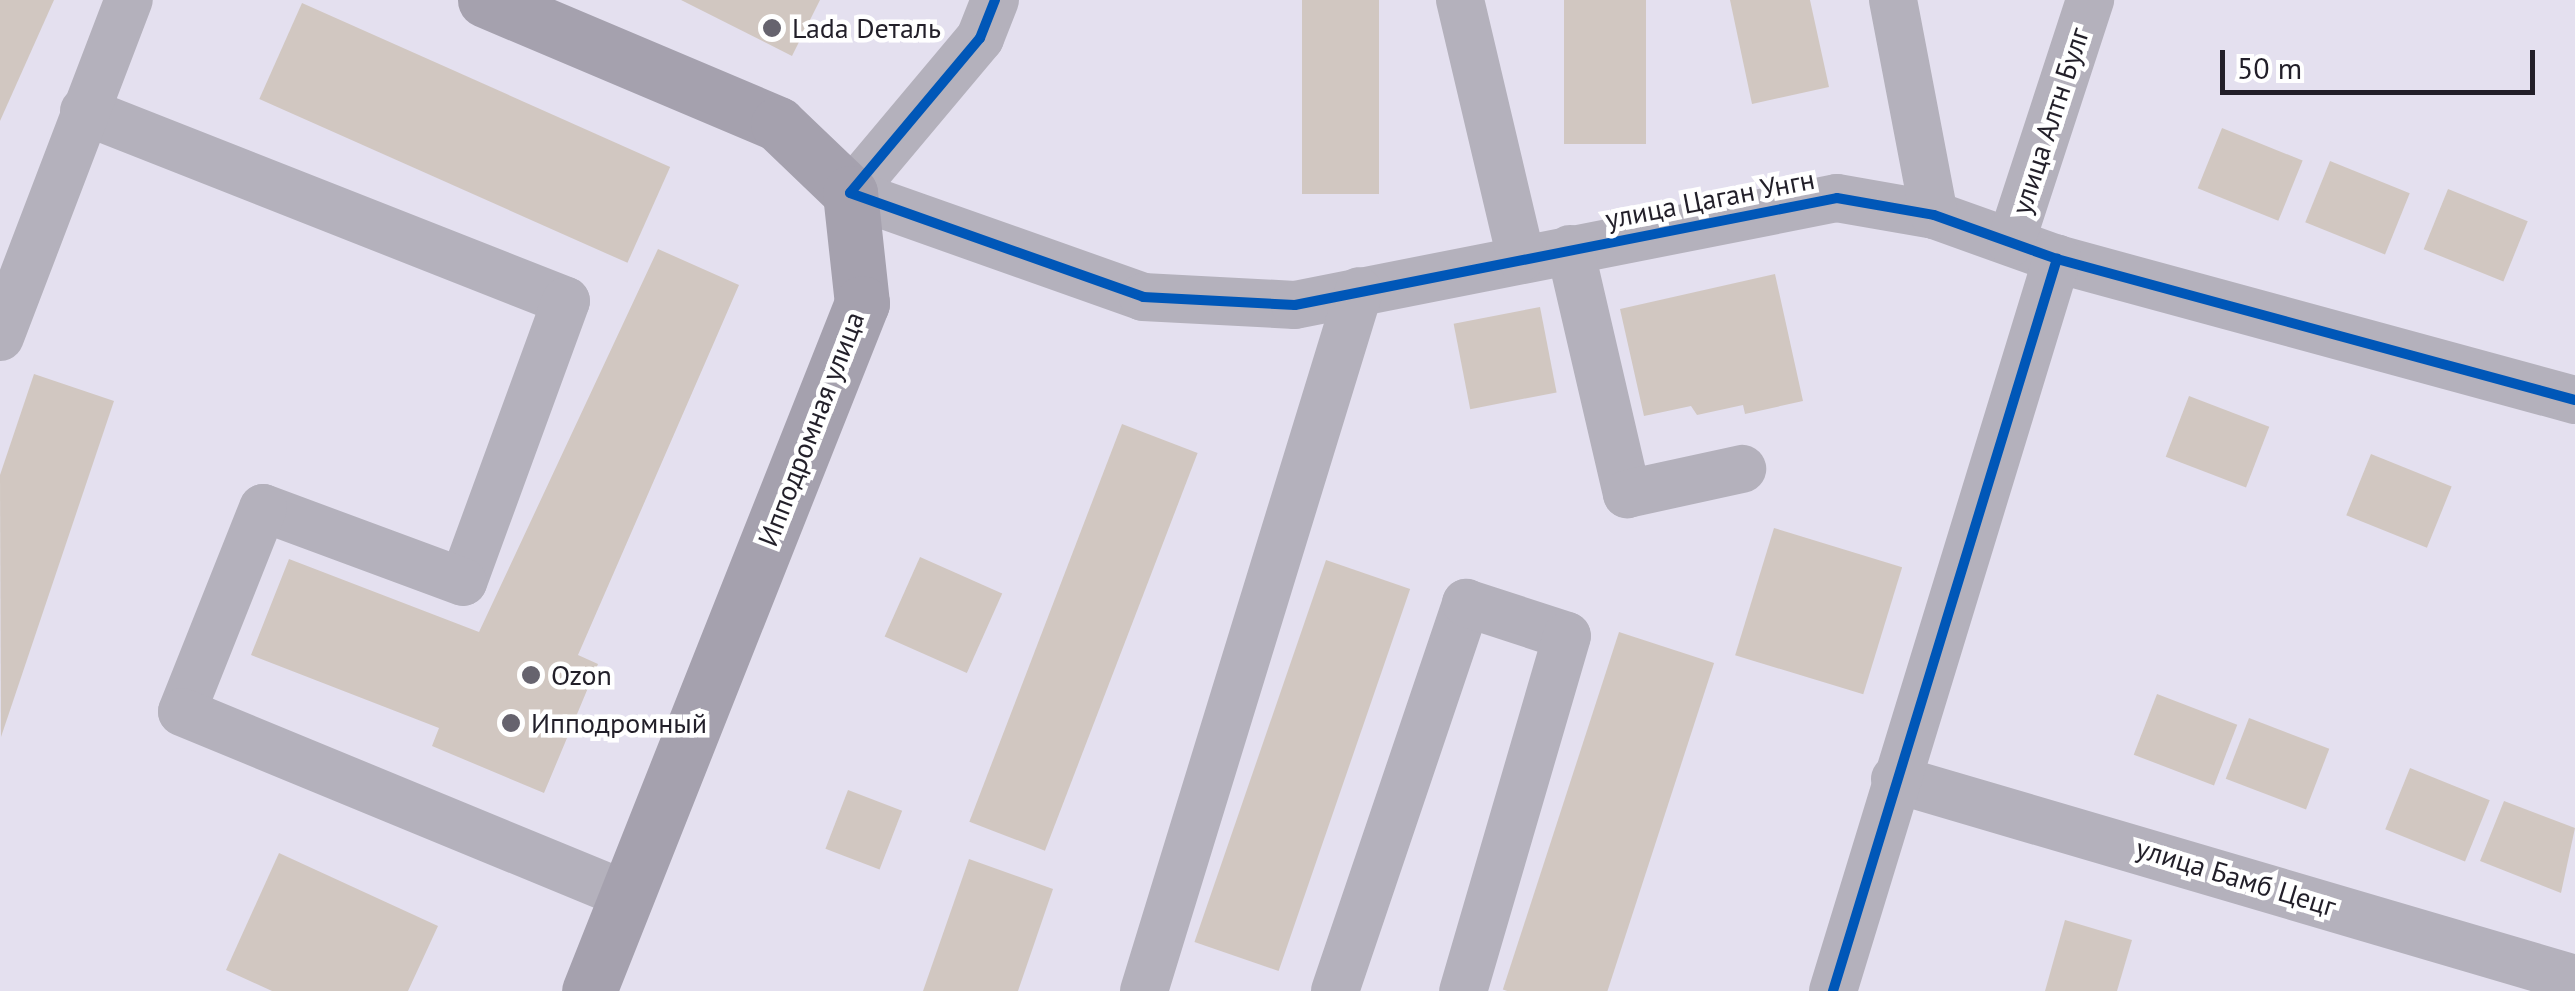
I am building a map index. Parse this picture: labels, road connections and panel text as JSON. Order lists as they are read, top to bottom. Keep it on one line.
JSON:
{"streets":{"main road":["Ипподромная улица"],"street":["улица Алтн Булг","улица Цаган Унгн","улица Бамб Цецг"]},"crossings":[["улица Алтн Булг","улица Цаган Унгн"],["улица Цаган Унгн","Ипподромная улица"]],"places":["Lada Dеталь","Ozon","Ипподромный"],"scale_bar":"50 m"}
